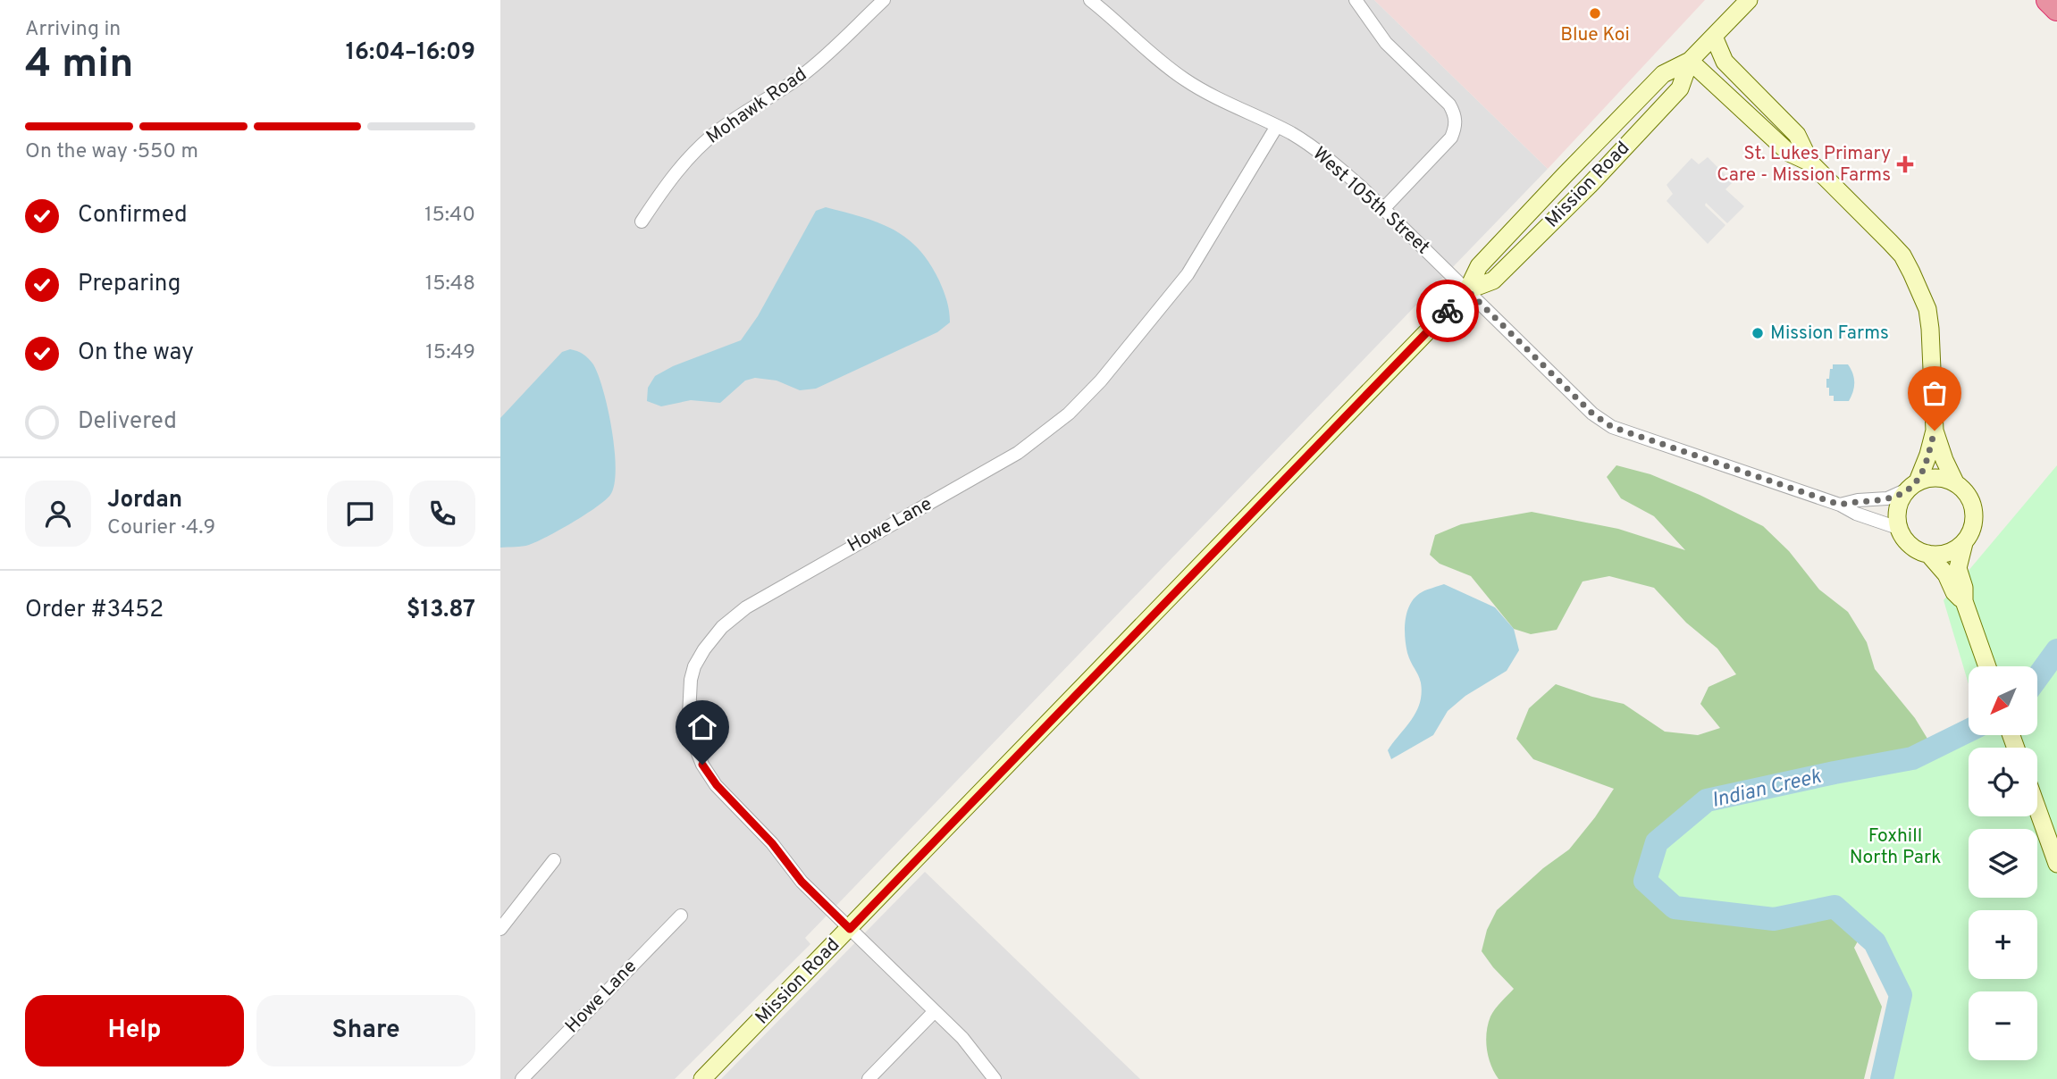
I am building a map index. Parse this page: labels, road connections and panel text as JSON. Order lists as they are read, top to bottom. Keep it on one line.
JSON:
{"streets":{"main road":["Mission Road"],"street":["Mohawk Road","West 105th Street","Howe Lane"]},"crossings":[["Mission Road","West 105th Street"],["Mission Road","Howe Lane"],["West 105th Street","Howe Lane"]],"water":["Indian Creek"],"parks":["Foxhill North Park"],"places":{"other":["Blue Koi","Mission Farms"],"health":["St. Lukes Primary Care - Mission Farms"]},"north":"bottom left","page":{"heading":["4 min","Arriving in","16:04–16:09"],"panel":["Jordan","Courier · 4.9","Order #3452","$13.87"],"bar":"On the way · 550 m","list":[["Confirmed","15:40"],["Preparing","15:48"],["On the way","15:49"],"Delivered"],"map_buttons":["+","−"],"buttons":["Help","Share"]}}
